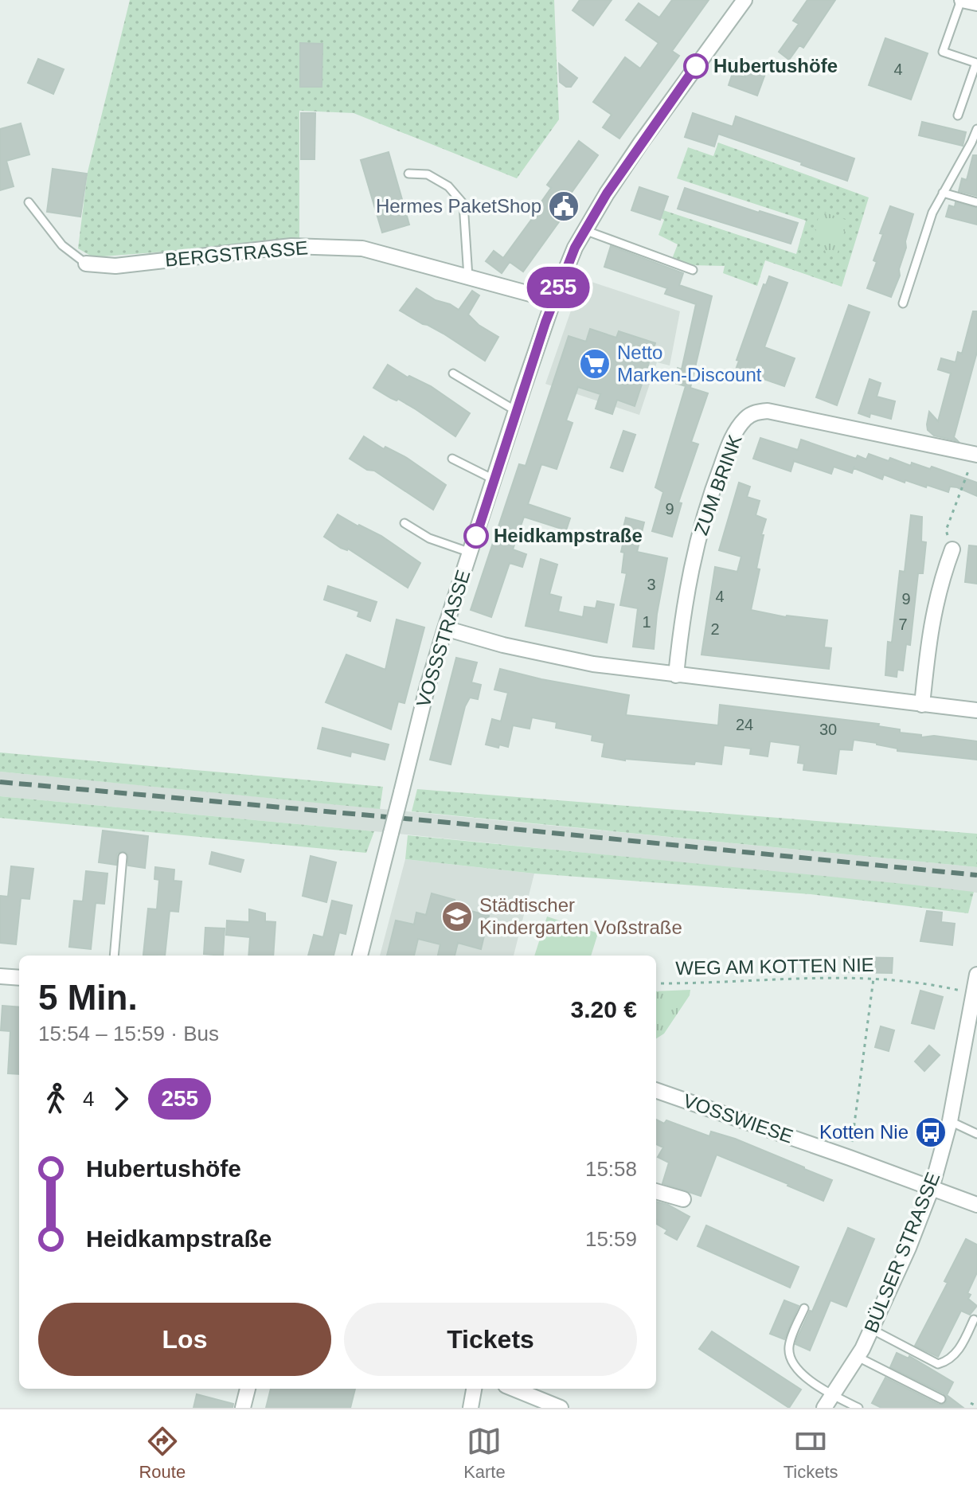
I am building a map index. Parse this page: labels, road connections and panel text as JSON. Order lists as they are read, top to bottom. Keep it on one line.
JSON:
{"streets":{"street":["BERGSTRASSE","ZUM BRINK","VOSSSTRASSE","VOSSWIESE","BÜLSER STRASSE"],"path":["WEG AM KOTTEN NIE"]},"crossings":[["BERGSTRASSE","VOSSSTRASSE"],["WEG AM KOTTEN NIE","BÜLSER STRASSE"],["VOSSWIESE","BÜLSER STRASSE"]],"places":{"other":["Hubertushöfe","Heidkampstraße"],"public building":["Hermes PaketShop"],"supermarket":["Netto Marken-Discount"],"school or university":["Städtischer Kindergarten Voßstraße"],"bus stop":["Kotten Nie"]},"lines":["bus line 255"],"house_numbers":["4","9","3","4","9","1","7","2","24","30"],"page":{"on_map":"255","heading":["5 Min.","15:54 – 15:59 · Bus","3.20 €"],"legs":["4","255"],"list":[{"name":"Hubertushöfe","value":"15:58"},{"name":"Heidkampstraße","value":"15:59"}],"buttons":["Los","Tickets"],"tabs":["Route","Karte","Tickets"]}}
